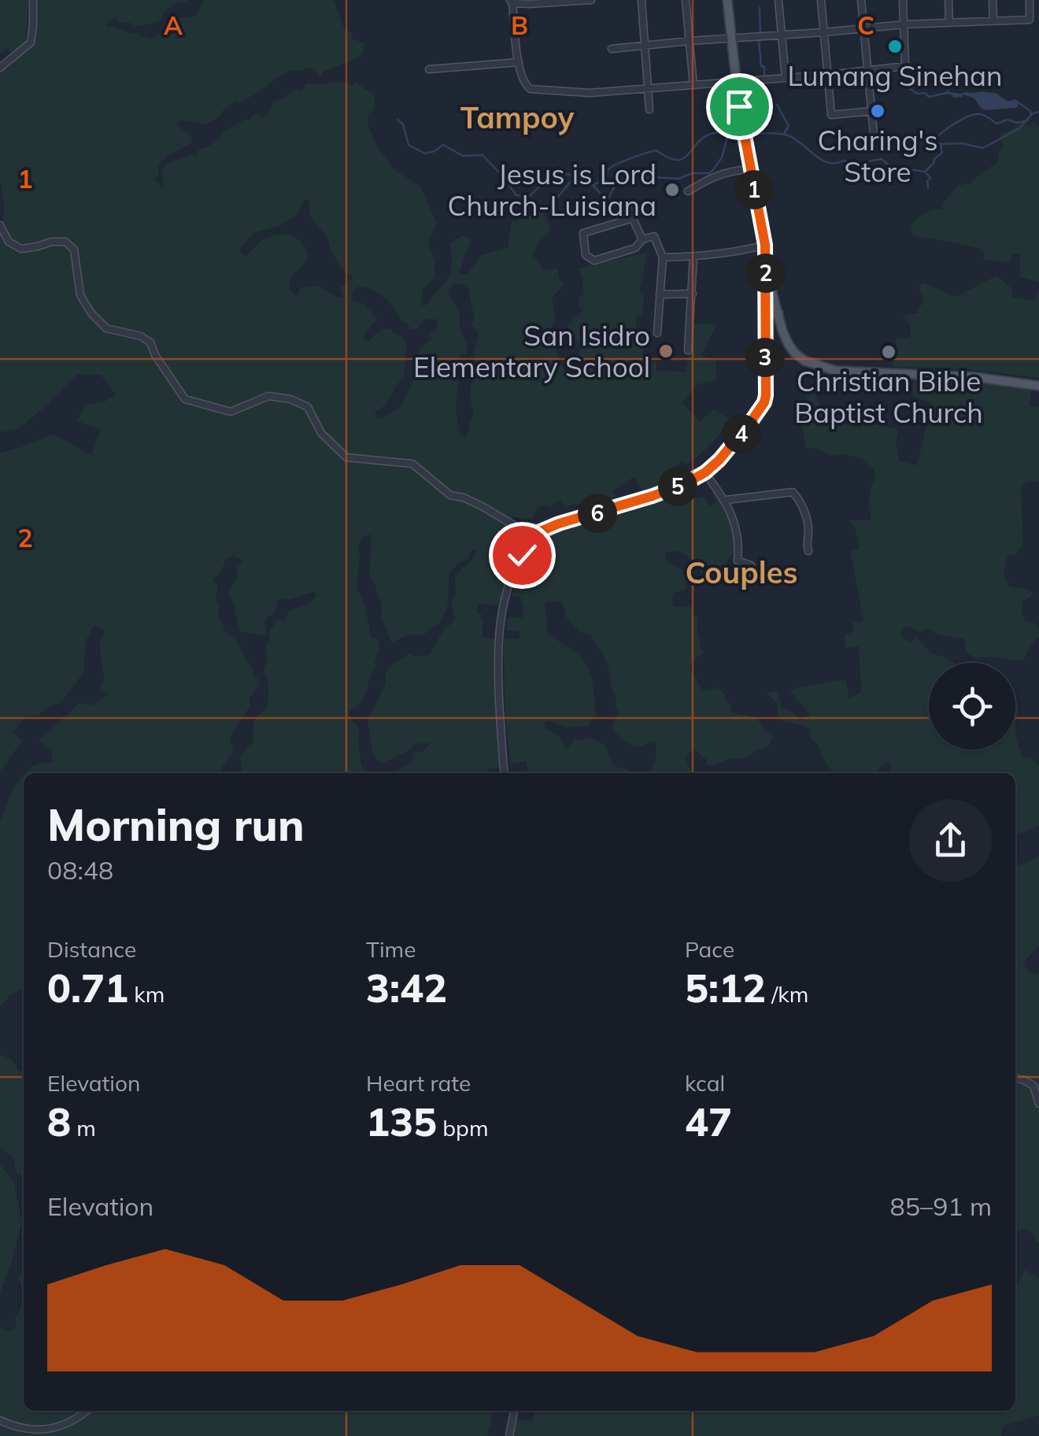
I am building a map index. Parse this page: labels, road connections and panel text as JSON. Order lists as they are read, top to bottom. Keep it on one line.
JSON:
{"districts":["Tampoy","Couples"],"places":["Lumang Sinehan","Charing's Store","Jesus is Lord Church-Luisiana","San Isidro Elementary School","Christian Bible Baptist Church"],"page":{"pins":["1","2","3","4","5","6"],"heading":["Morning run","08:48"],"stats":[["Distance","0.71 km"],["Time","3:42"],["Pace","5:12 /km"],["Elevation","8 m"],["Heart rate","135 bpm"],["kcal","47"]],"chart":["Elevation","85–91 m"]},"grid":{"columns":["A","B","C"],"rows":["1","2"]}}
